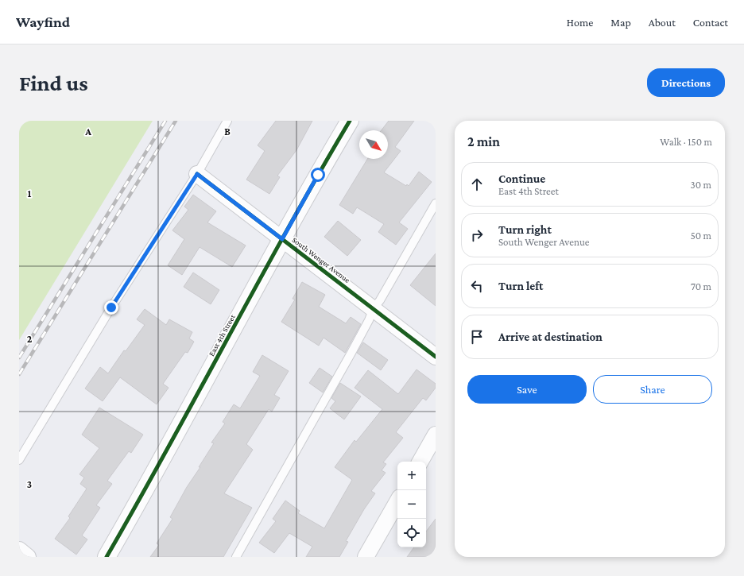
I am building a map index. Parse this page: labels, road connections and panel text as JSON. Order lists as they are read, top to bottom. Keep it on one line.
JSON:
{"streets":{"street":["South Wenger Avenue","East 4th Street"]},"crossings":[["South Wenger Avenue","East 4th Street"]],"north":"bottom right","page":{"header":"Wayfind","nav":["Home","Map","About","Contact"],"buttons":["Directions",["Save","Share"]],"title":"Find us","heading":["2 min","Walk · 150 m"],"list":[["Continue","East 4th Street","30 m"],["Turn right","South Wenger Avenue","50 m"],["Turn left","70 m"],"Arrive at destination"],"map_buttons":["+","−"]},"grid":{"columns":["A","B"],"rows":["1","2","3"]}}
